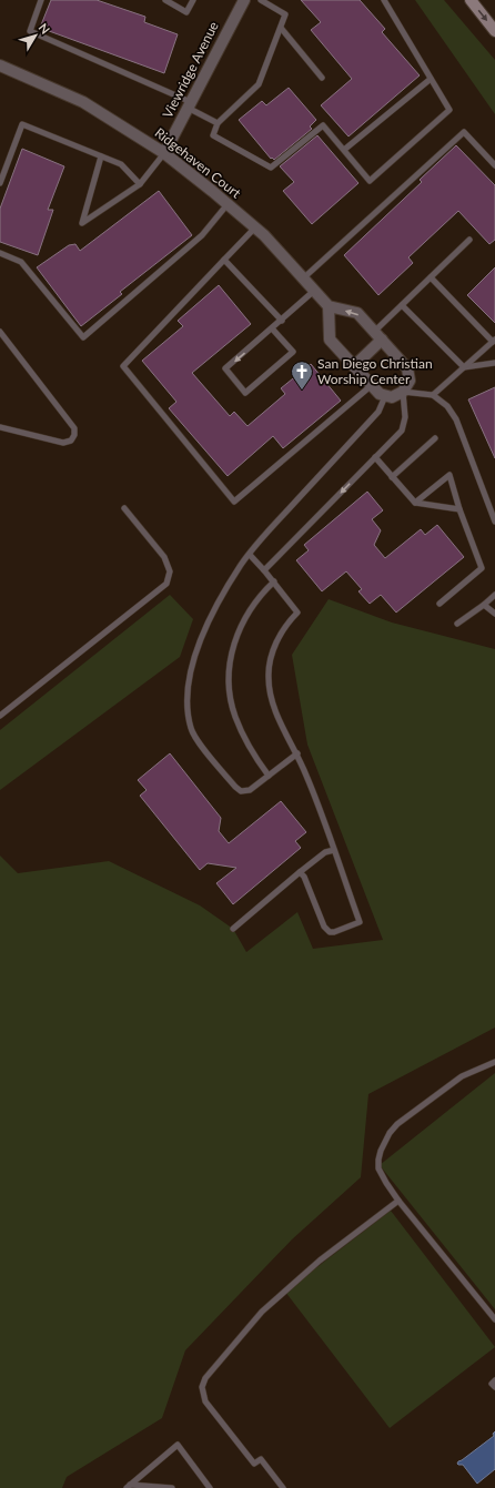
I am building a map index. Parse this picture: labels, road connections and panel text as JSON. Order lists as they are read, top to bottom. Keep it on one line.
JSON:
{"streets":{"street":["Viewridge Avenue","Ridgehaven Court"]},"crossings":[["Viewridge Avenue","Ridgehaven Court"]],"places":{"church":["San Diego Christian Worship Center"]},"north":"top right"}
